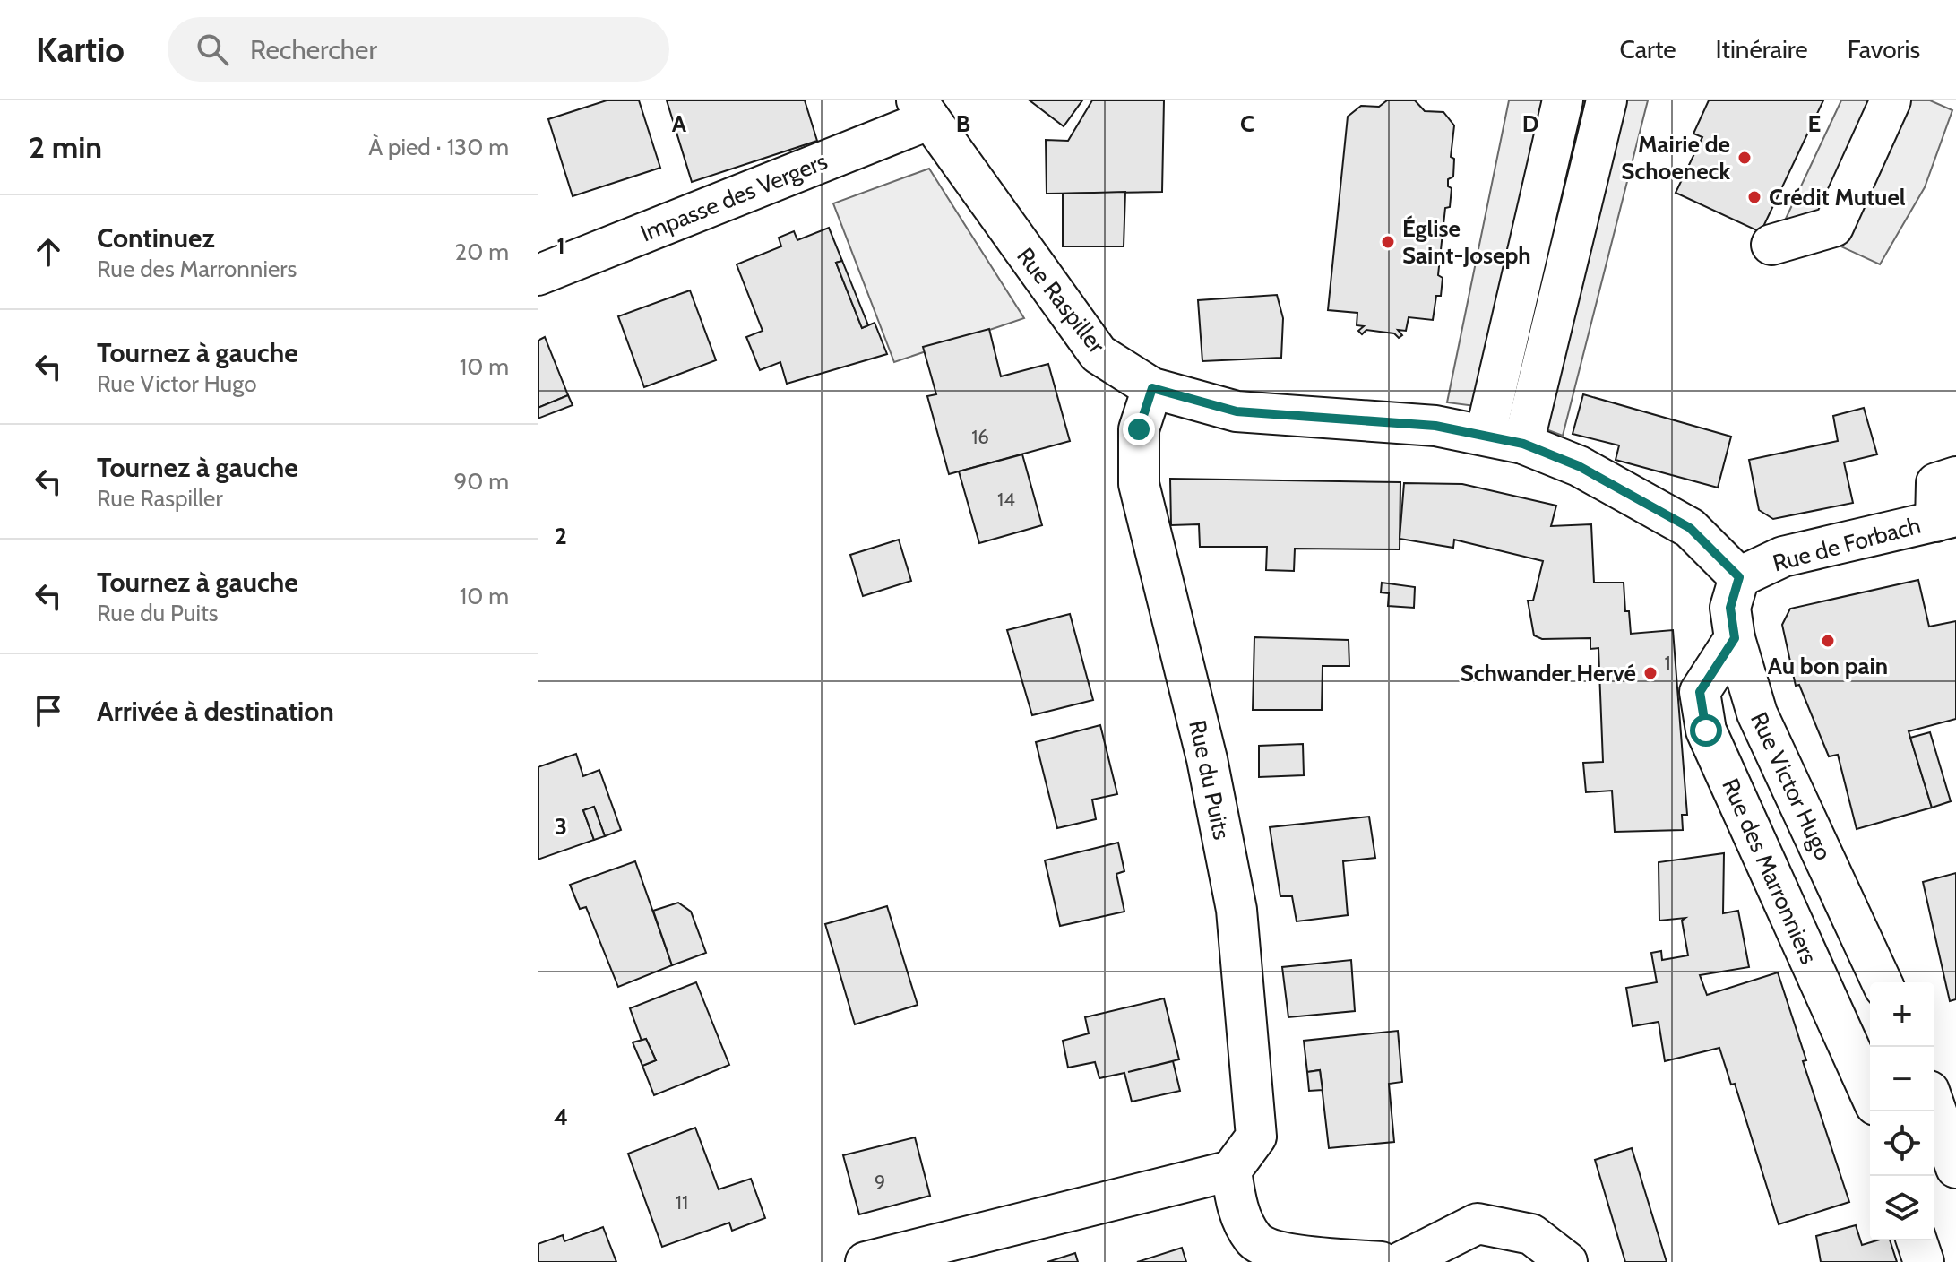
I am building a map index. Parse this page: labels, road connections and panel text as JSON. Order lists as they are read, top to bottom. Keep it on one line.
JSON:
{"streets":{"street":["Impasse des Vergers","Rue Raspiller","Rue de Forbach","Rue du Puits","Rue Victor Hugo","Rue des Marronniers"]},"crossings":[["Impasse des Vergers","Rue Raspiller"],["Rue Raspiller","Rue de Forbach"],["Rue Raspiller","Rue du Puits"],["Rue Raspiller","Rue Victor Hugo"],["Rue de Forbach","Rue Victor Hugo"],["Rue Victor Hugo","Rue des Marronniers"]],"places":["Mairie de Schoeneck","Crédit Mutuel","Église Saint-Joseph","Au bon pain","Schwander Hervé"],"house_numbers":["16","14","1","9","11"],"page":{"header":"Kartio","search":"Rechercher","nav":["Carte","Itinéraire","Favoris"],"heading":["2 min","À pied · 130 m"],"list":[["Continuez","Rue des Marronniers","20 m"],["Tournez à gauche","Rue Victor Hugo","10 m"],["Tournez à gauche","Rue Raspiller","90 m"],["Tournez à gauche","Rue du Puits","10 m"],"Arrivée à destination"],"map_buttons":["+","−"]},"grid":{"columns":["A","B","C","D","E"],"rows":["1","2","3","4"]}}
